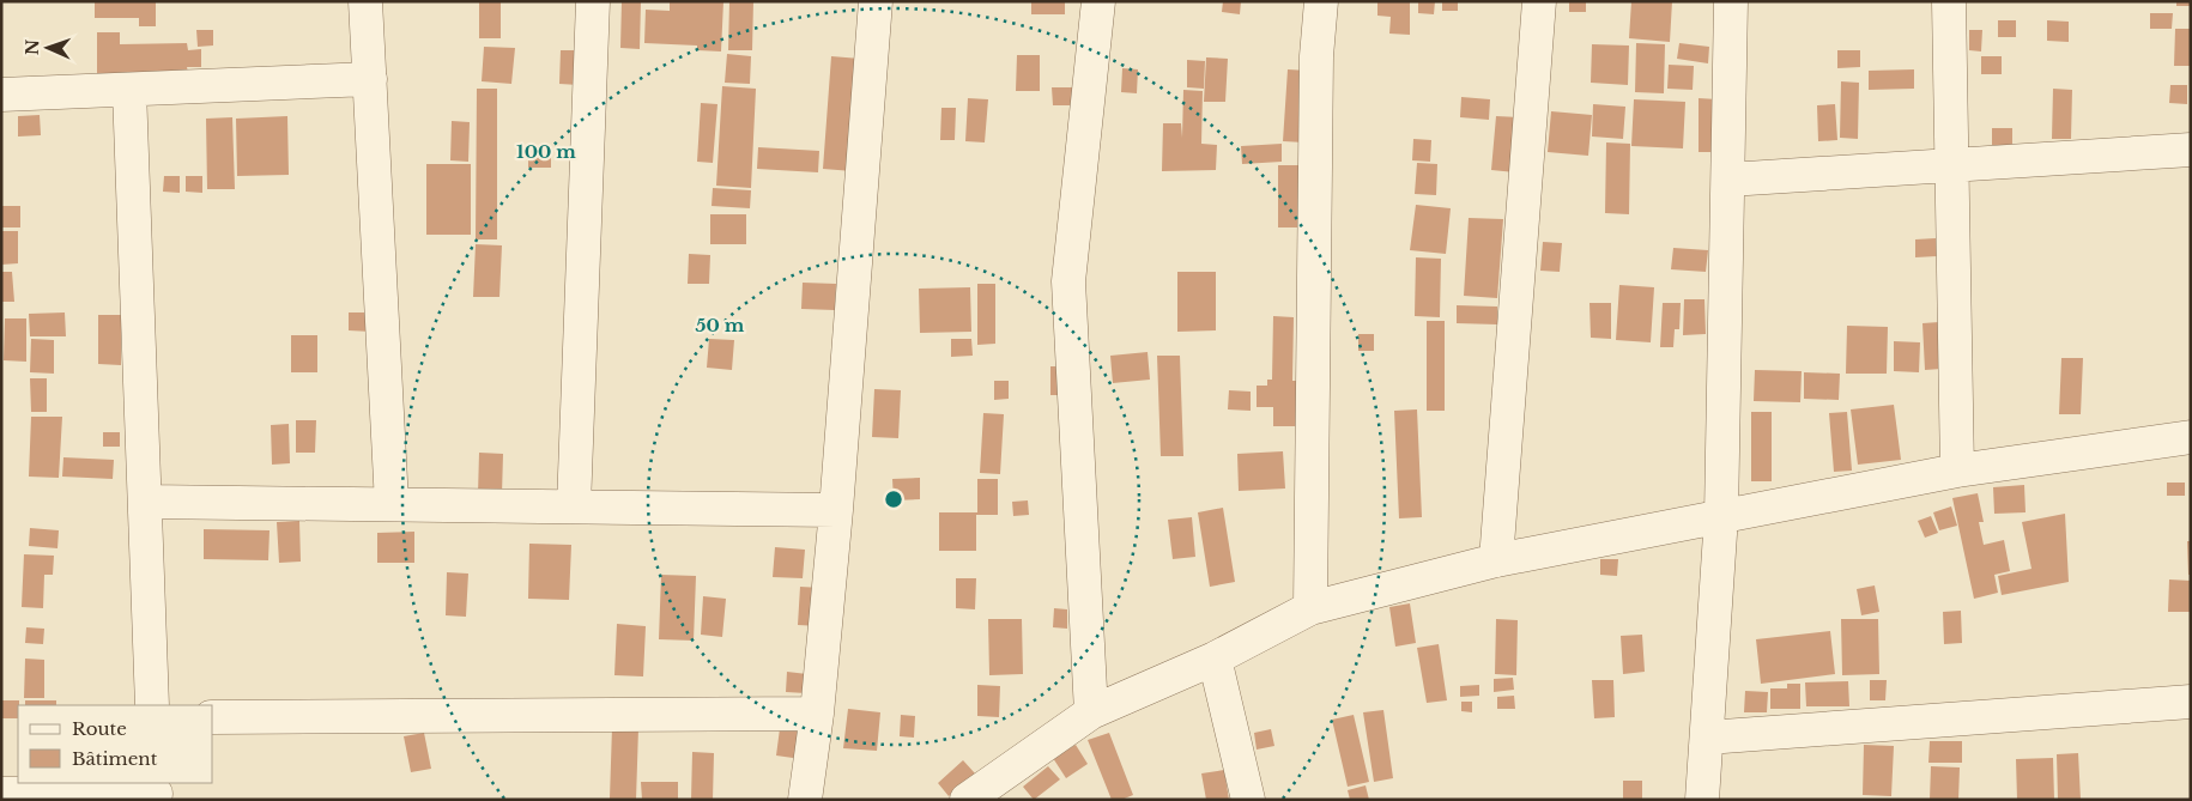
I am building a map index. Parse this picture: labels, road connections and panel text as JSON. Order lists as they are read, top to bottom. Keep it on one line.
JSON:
{"legend":["Route","Bâtiment"],"north":"left","rings":["100 m","50 m"]}
